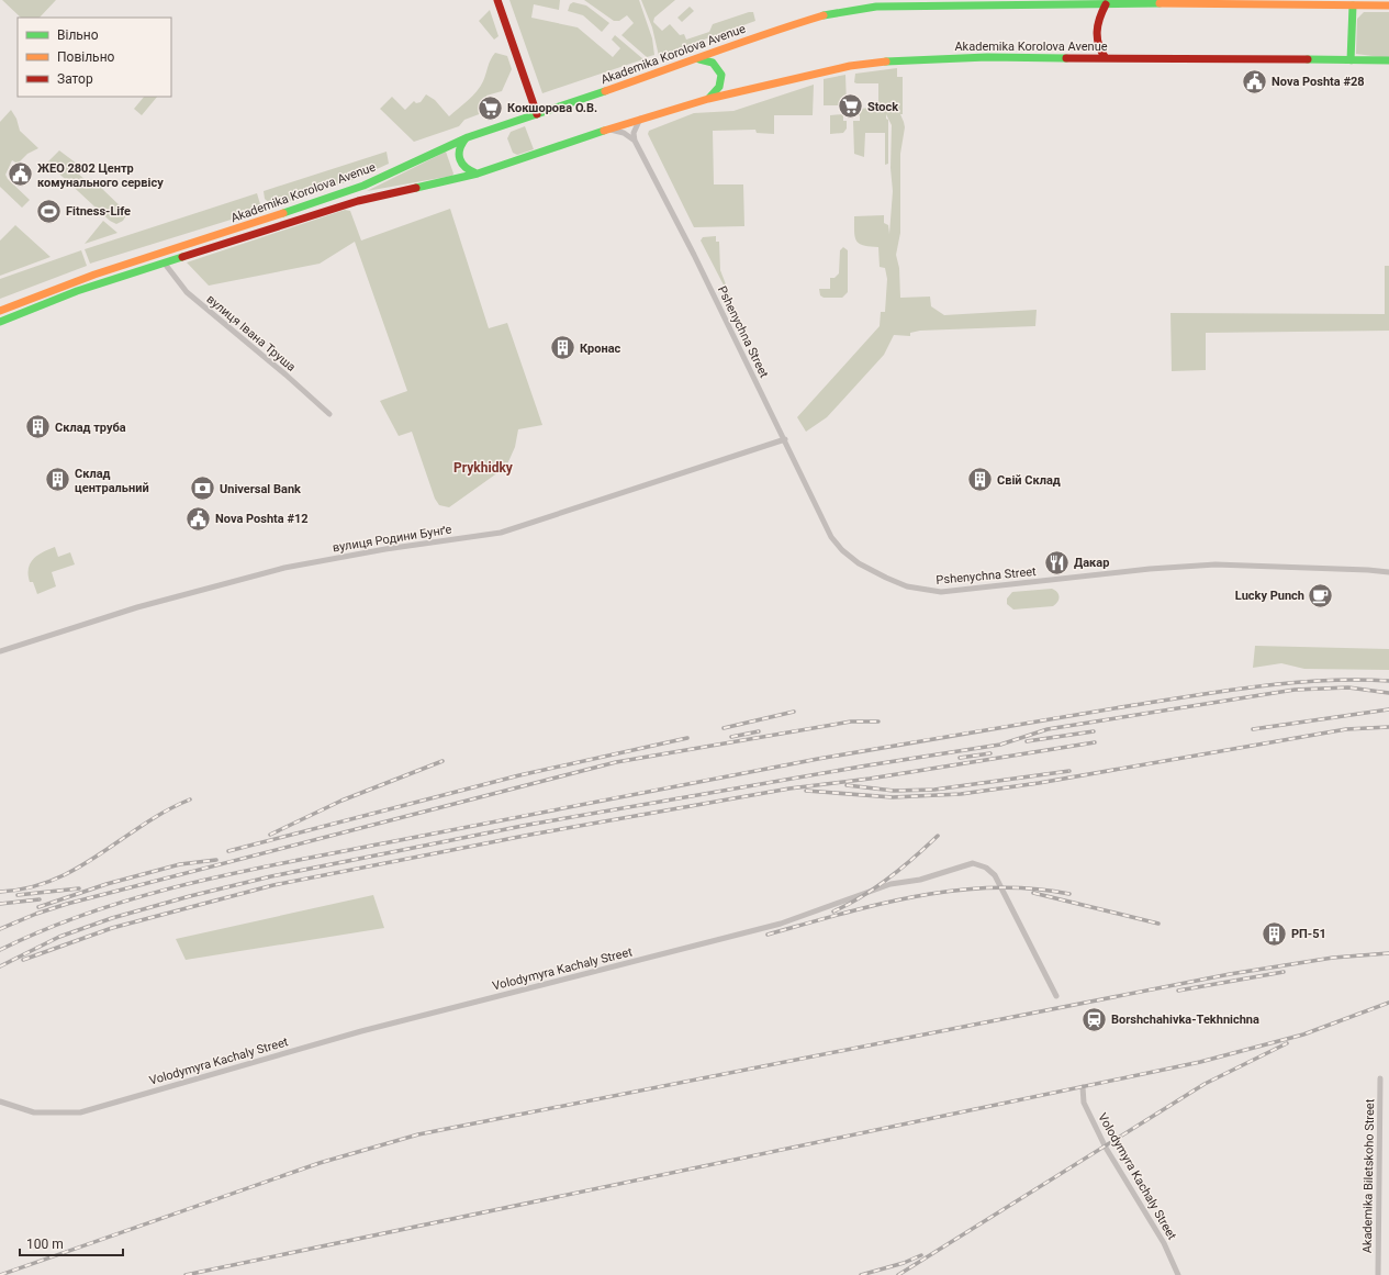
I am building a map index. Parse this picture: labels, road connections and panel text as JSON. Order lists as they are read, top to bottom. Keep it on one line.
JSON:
{"streets":{"main road":["Akademika Korolova Avenue"],"street":["Pshenychna Street","вулиця Івана Труша","вулиця Родини Бунґе","Volodymyra Kachaly Street","Akademika Biletskoho Street"]},"crossings":[["Akademika Korolova Avenue","вулиця Івана Труша"],["Pshenychna Street","вулиця Родини Бунґе"]],"districts":["Prykhidky"],"places":{"public building":["Nova Poshta #28","ЖЕО 2802 Центр комунального сервісу","Nova Poshta #12"],"supermarket":["Stock","Кокшорова О.В."],"sports":["Fitness-Life"],"building":["Кронас","Склад труба","Склад центральний","Свій Склад","РП-51"],"bank":["Universal Bank"],"restaurant":["Дакар"],"cafe":["Lucky Punch"],"station":["Borshchahivka-Tekhnichna"]},"legend":["Вільно","Повільно","Затор"],"scale_bar":"100 m"}
